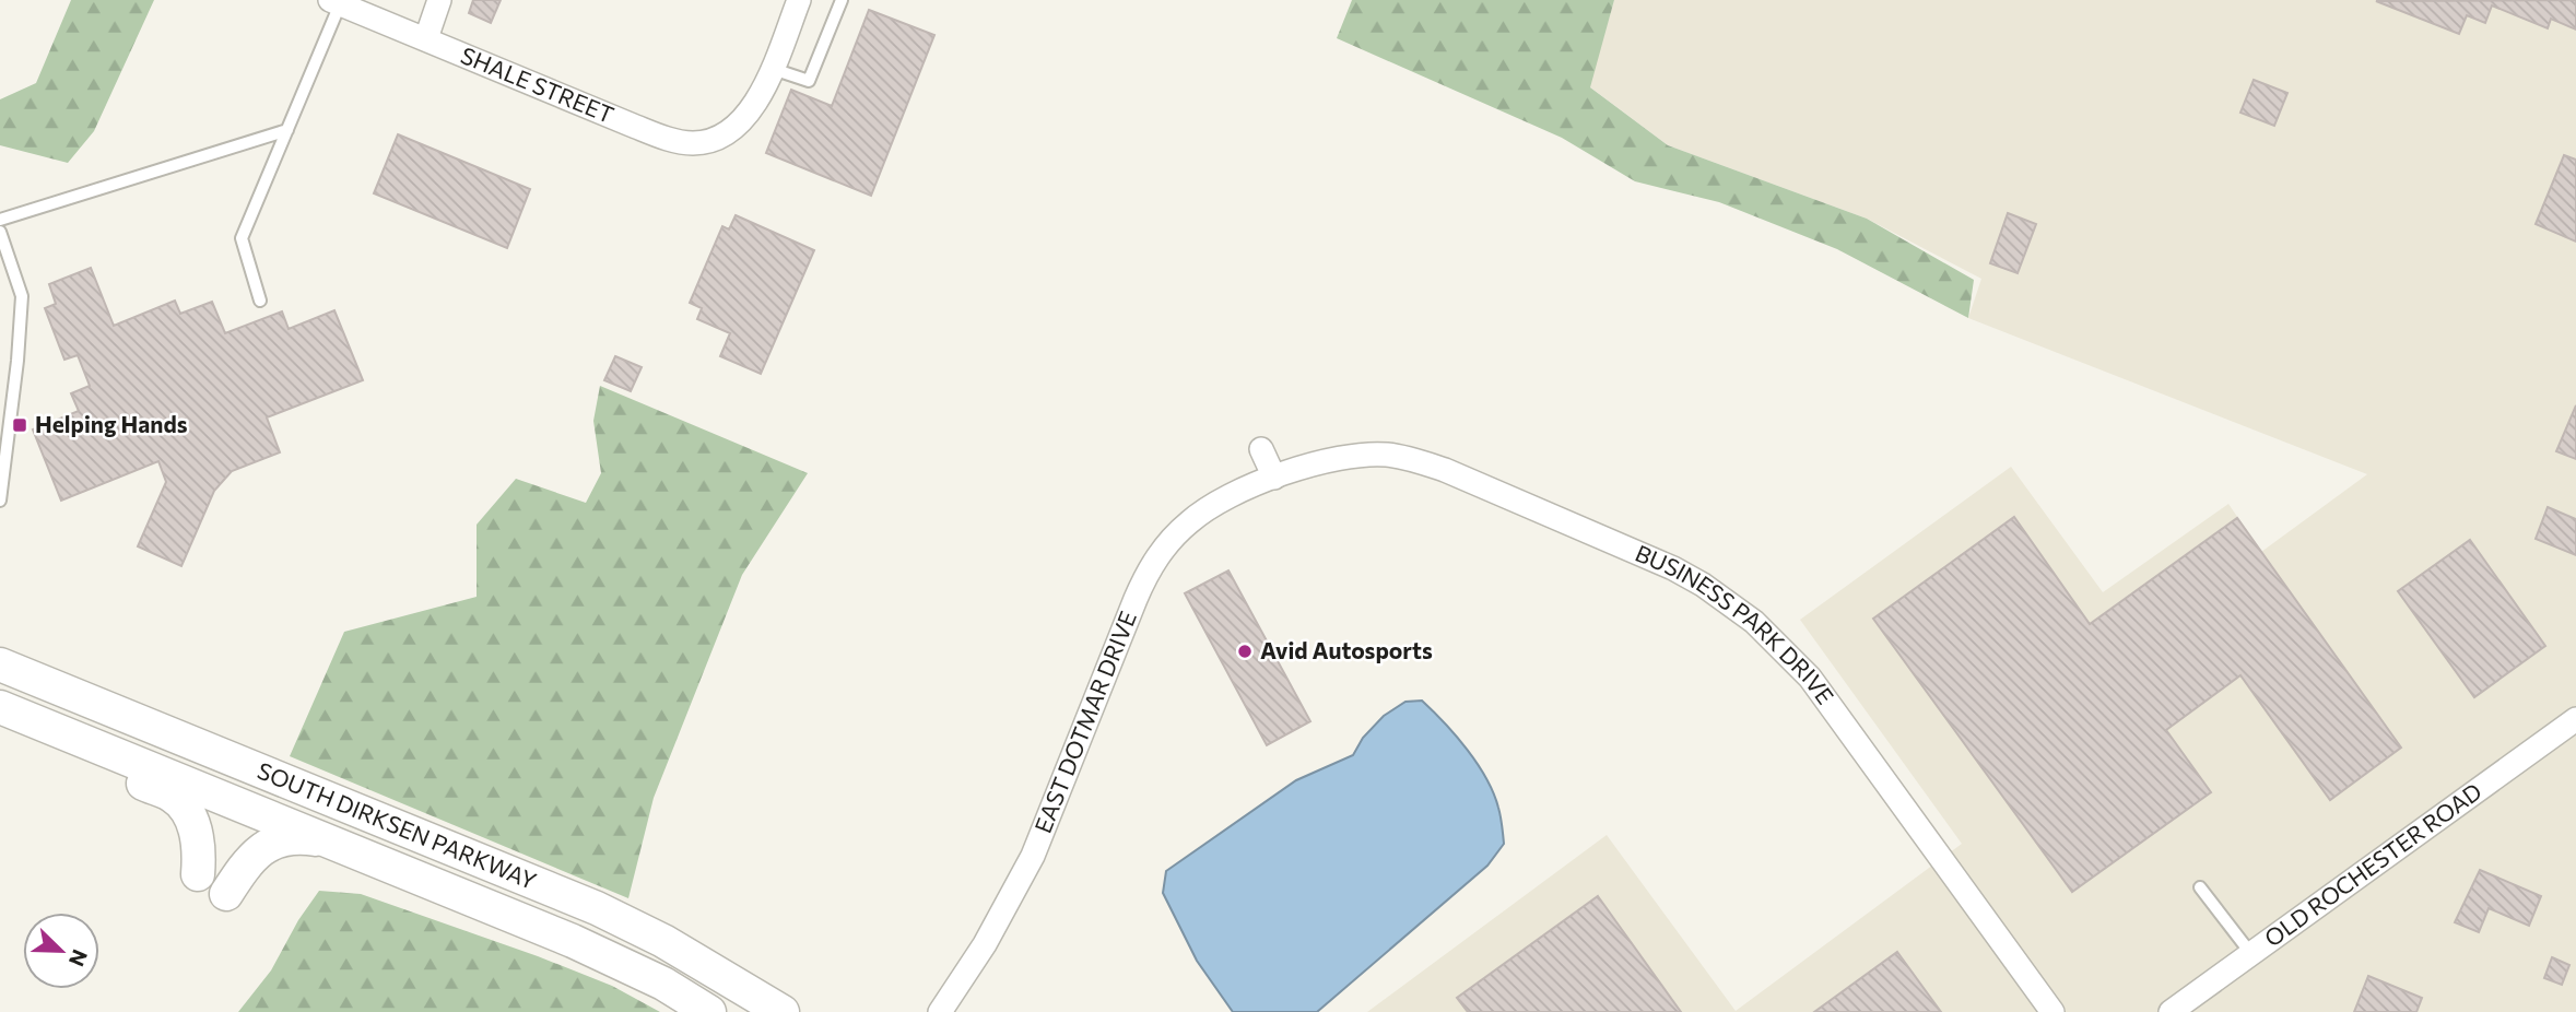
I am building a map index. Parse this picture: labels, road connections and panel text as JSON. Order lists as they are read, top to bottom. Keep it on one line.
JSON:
{"streets":{"main road":["SOUTH DIRKSEN PARKWAY"],"street":["SHALE STREET","BUSINESS PARK DRIVE","EAST DOTMAR DRIVE","OLD ROCHESTER ROAD"]},"crossings":[["BUSINESS PARK DRIVE","EAST DOTMAR DRIVE"]],"places":{"transit":["Helping Hands"],"other":["Avid Autosports"]},"north":"bottom right"}
